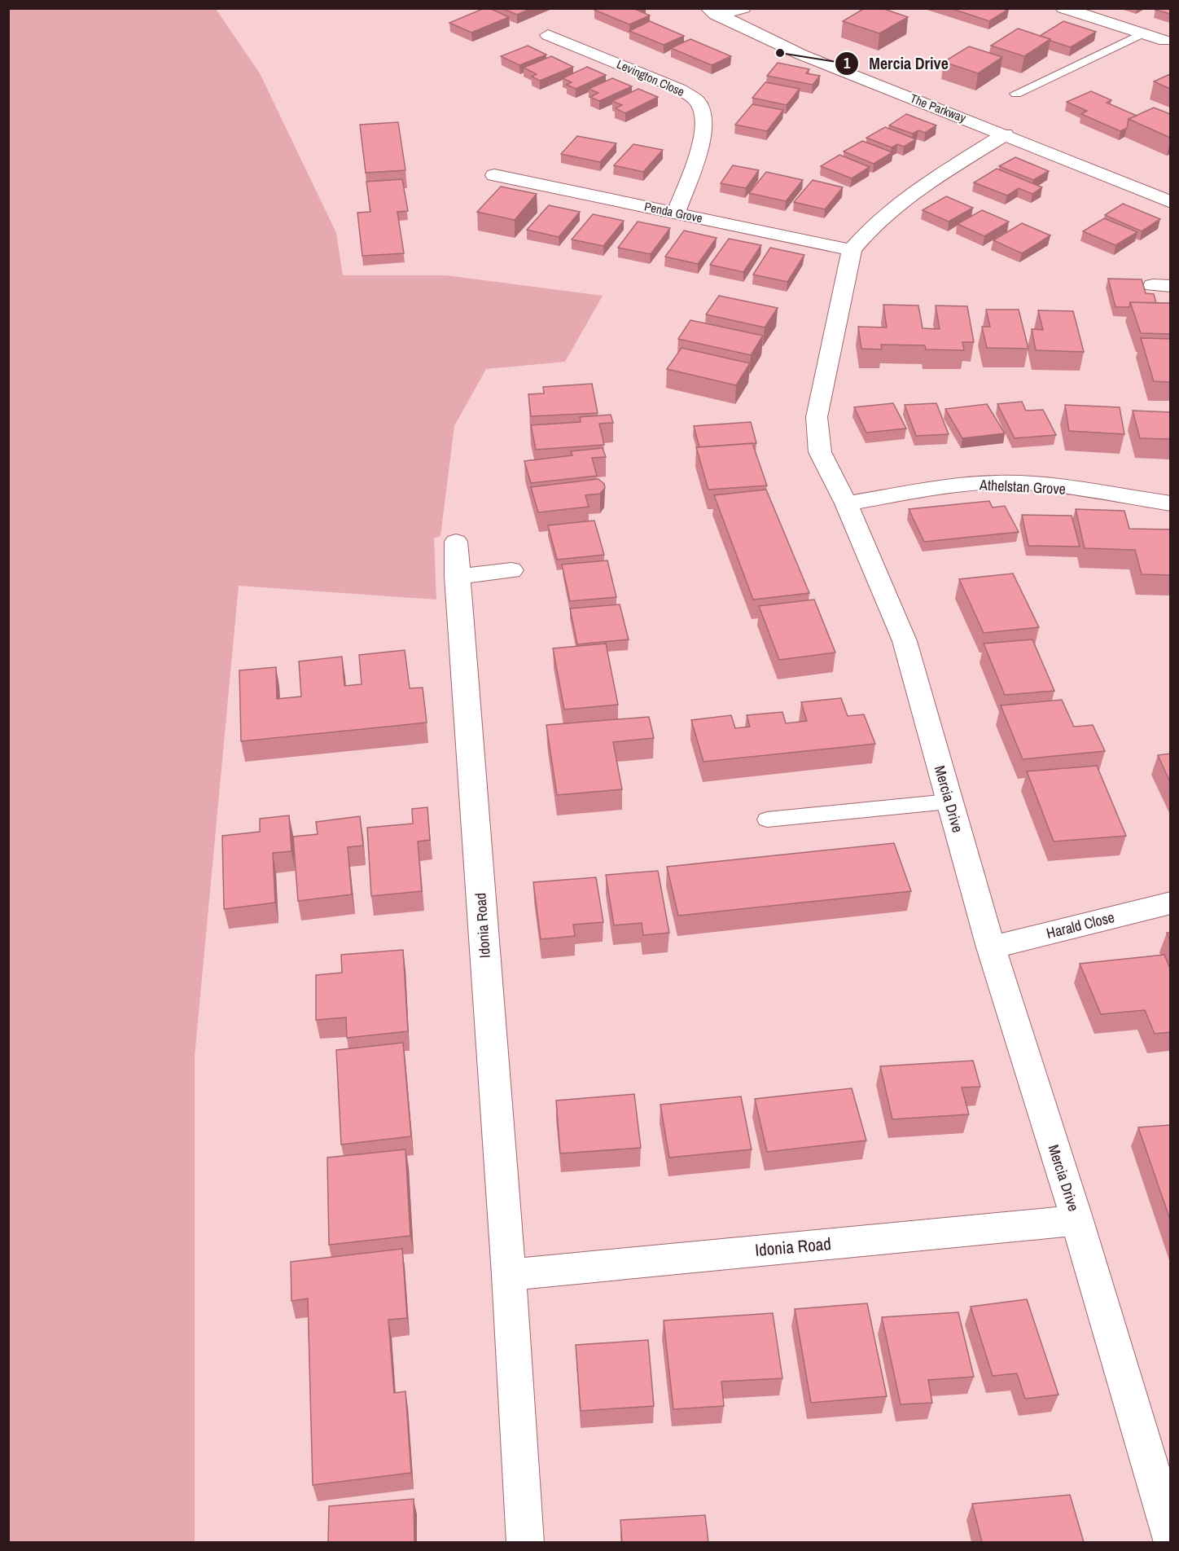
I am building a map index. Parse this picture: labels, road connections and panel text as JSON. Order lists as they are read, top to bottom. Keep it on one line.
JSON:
{"streets":{"street":["Levington Close","The Parkway","Penda Grove","Athelstan Grove","Mercia Drive","Idonia Road","Harald Close"]},"crossings":[["Levington Close","Penda Grove"],["The Parkway","Mercia Drive"],["Penda Grove","Mercia Drive"],["Athelstan Grove","Mercia Drive"],["Mercia Drive","Idonia Road"],["Mercia Drive","Harald Close"]],"places":["Mercia Drive"]}
